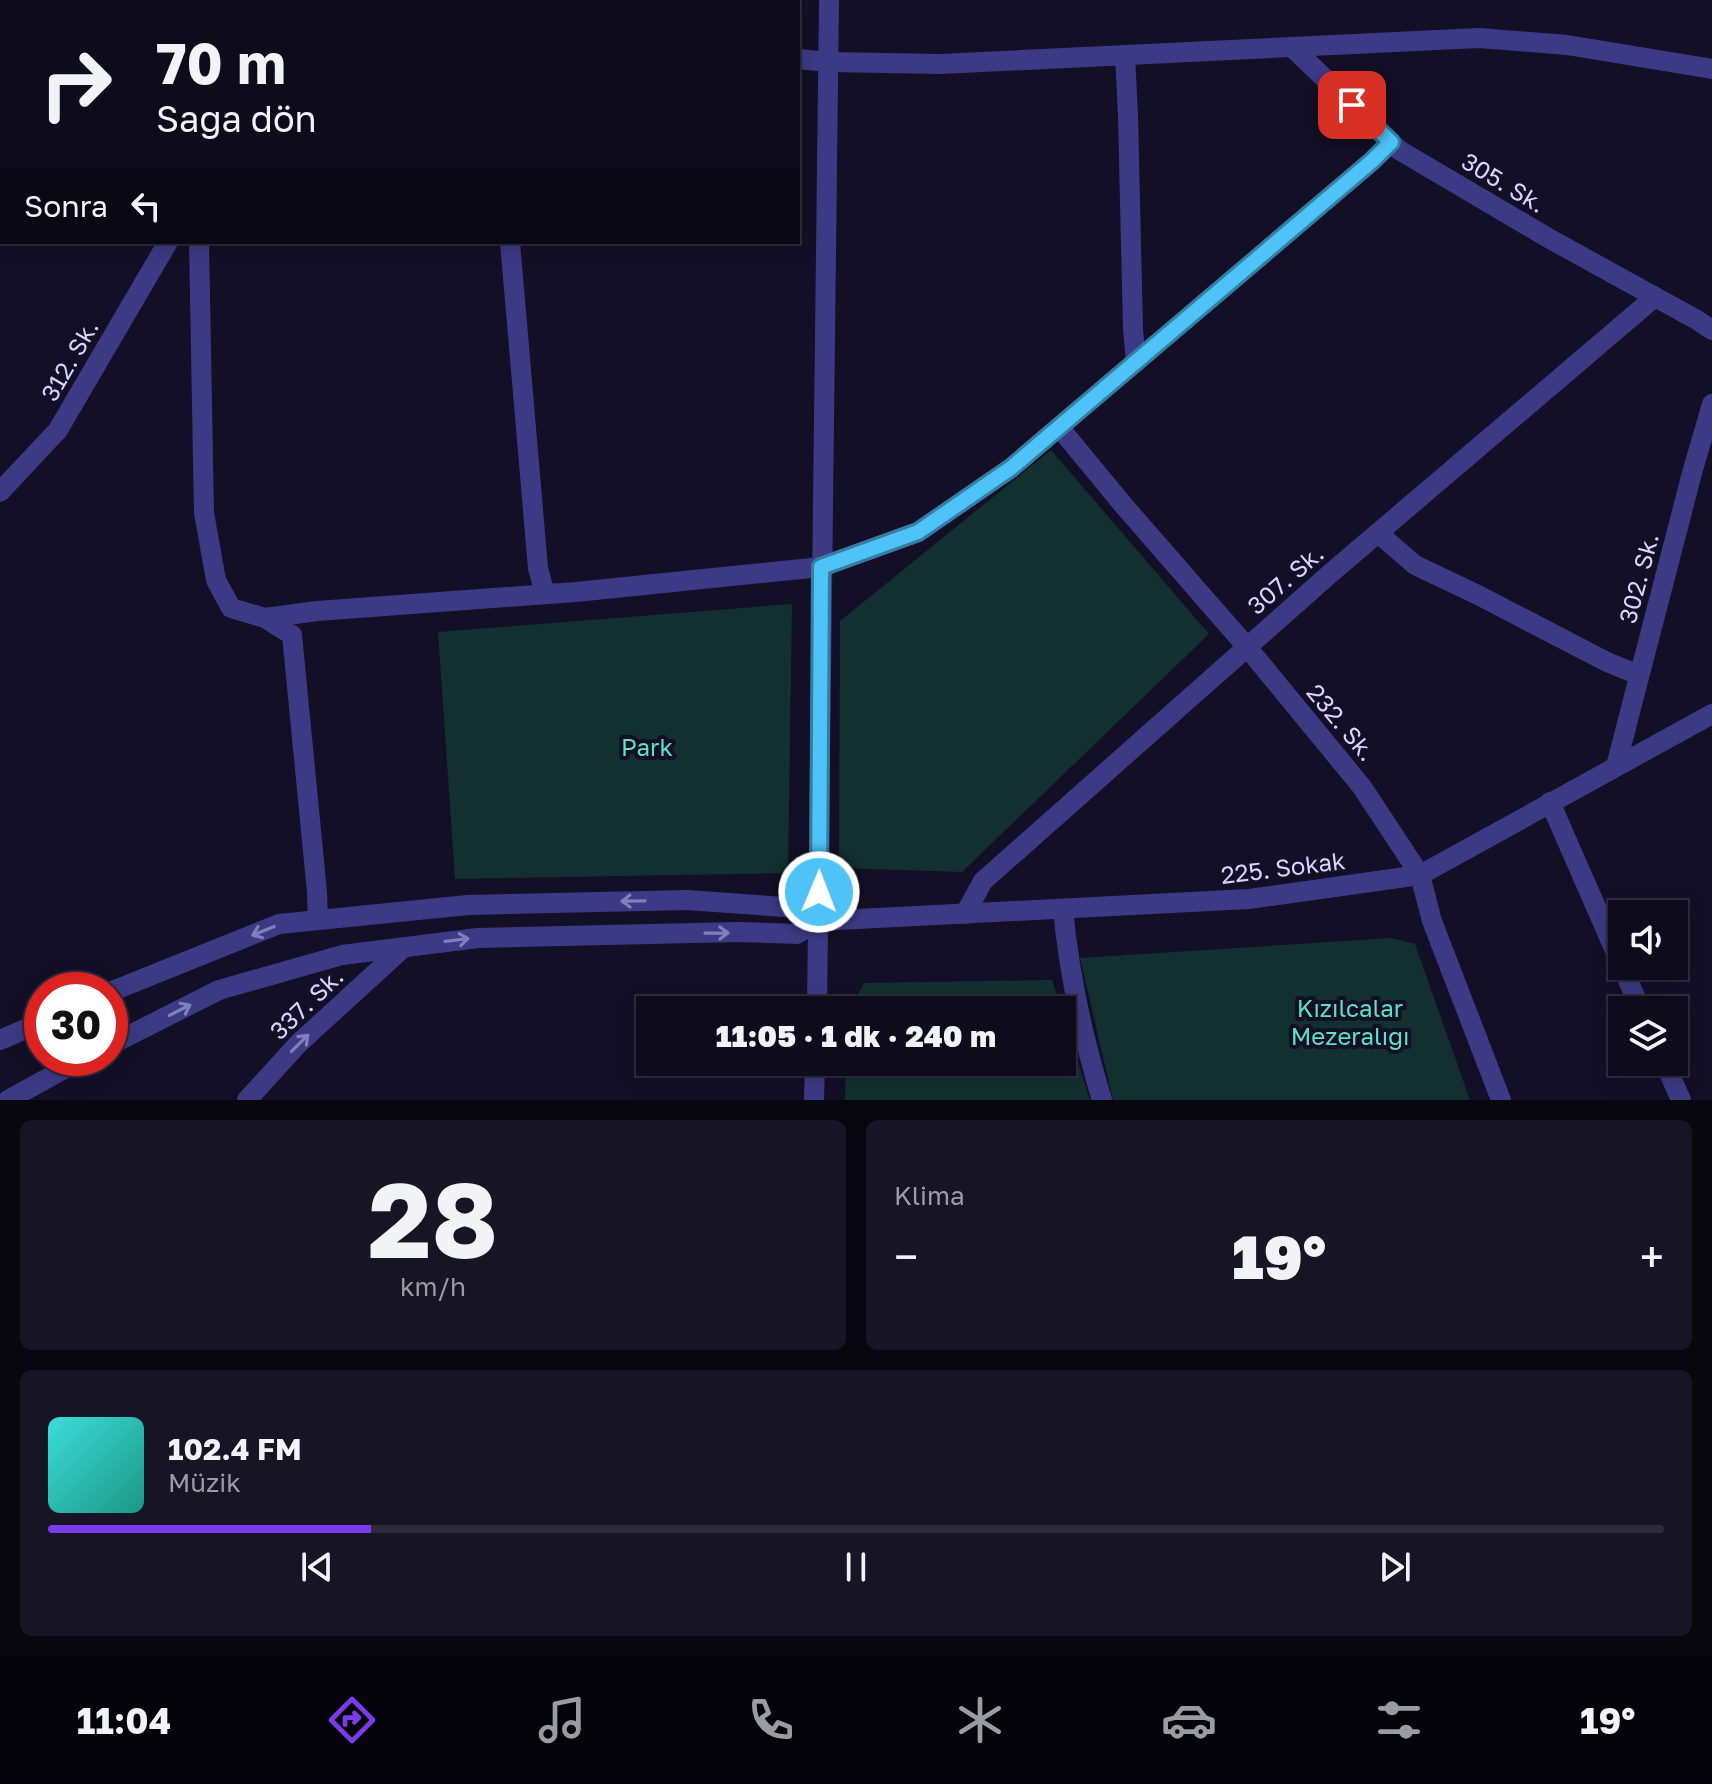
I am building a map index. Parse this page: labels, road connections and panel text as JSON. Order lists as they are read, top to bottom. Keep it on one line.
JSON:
{"streets":{"street":["305. Sk.","312. Sk.","302. Sk.","307. Sk.","232. Sk.","225. Sokak","337. Sk."]},"crossings":[["305. Sk.","307. Sk."],["302. Sk.","225. Sokak"],["307. Sk.","232. Sk."],["307. Sk.","225. Sokak"],["232. Sk.","225. Sokak"]],"one_way":["337. Sk."],"parks":["Park","Kızılcalar Mezeralığı"],"page":{"turn":["70 m","Sağa dön"],"then":"Sonra","limit":"30","trip":"11:05 · 1 dk · 240 m","tile":[["28","km/h"],"Klima"],"heat":["−","19°","+"],"song":["102.4 FM","Müzik"],"tabs":["11:04","19°"]}}
